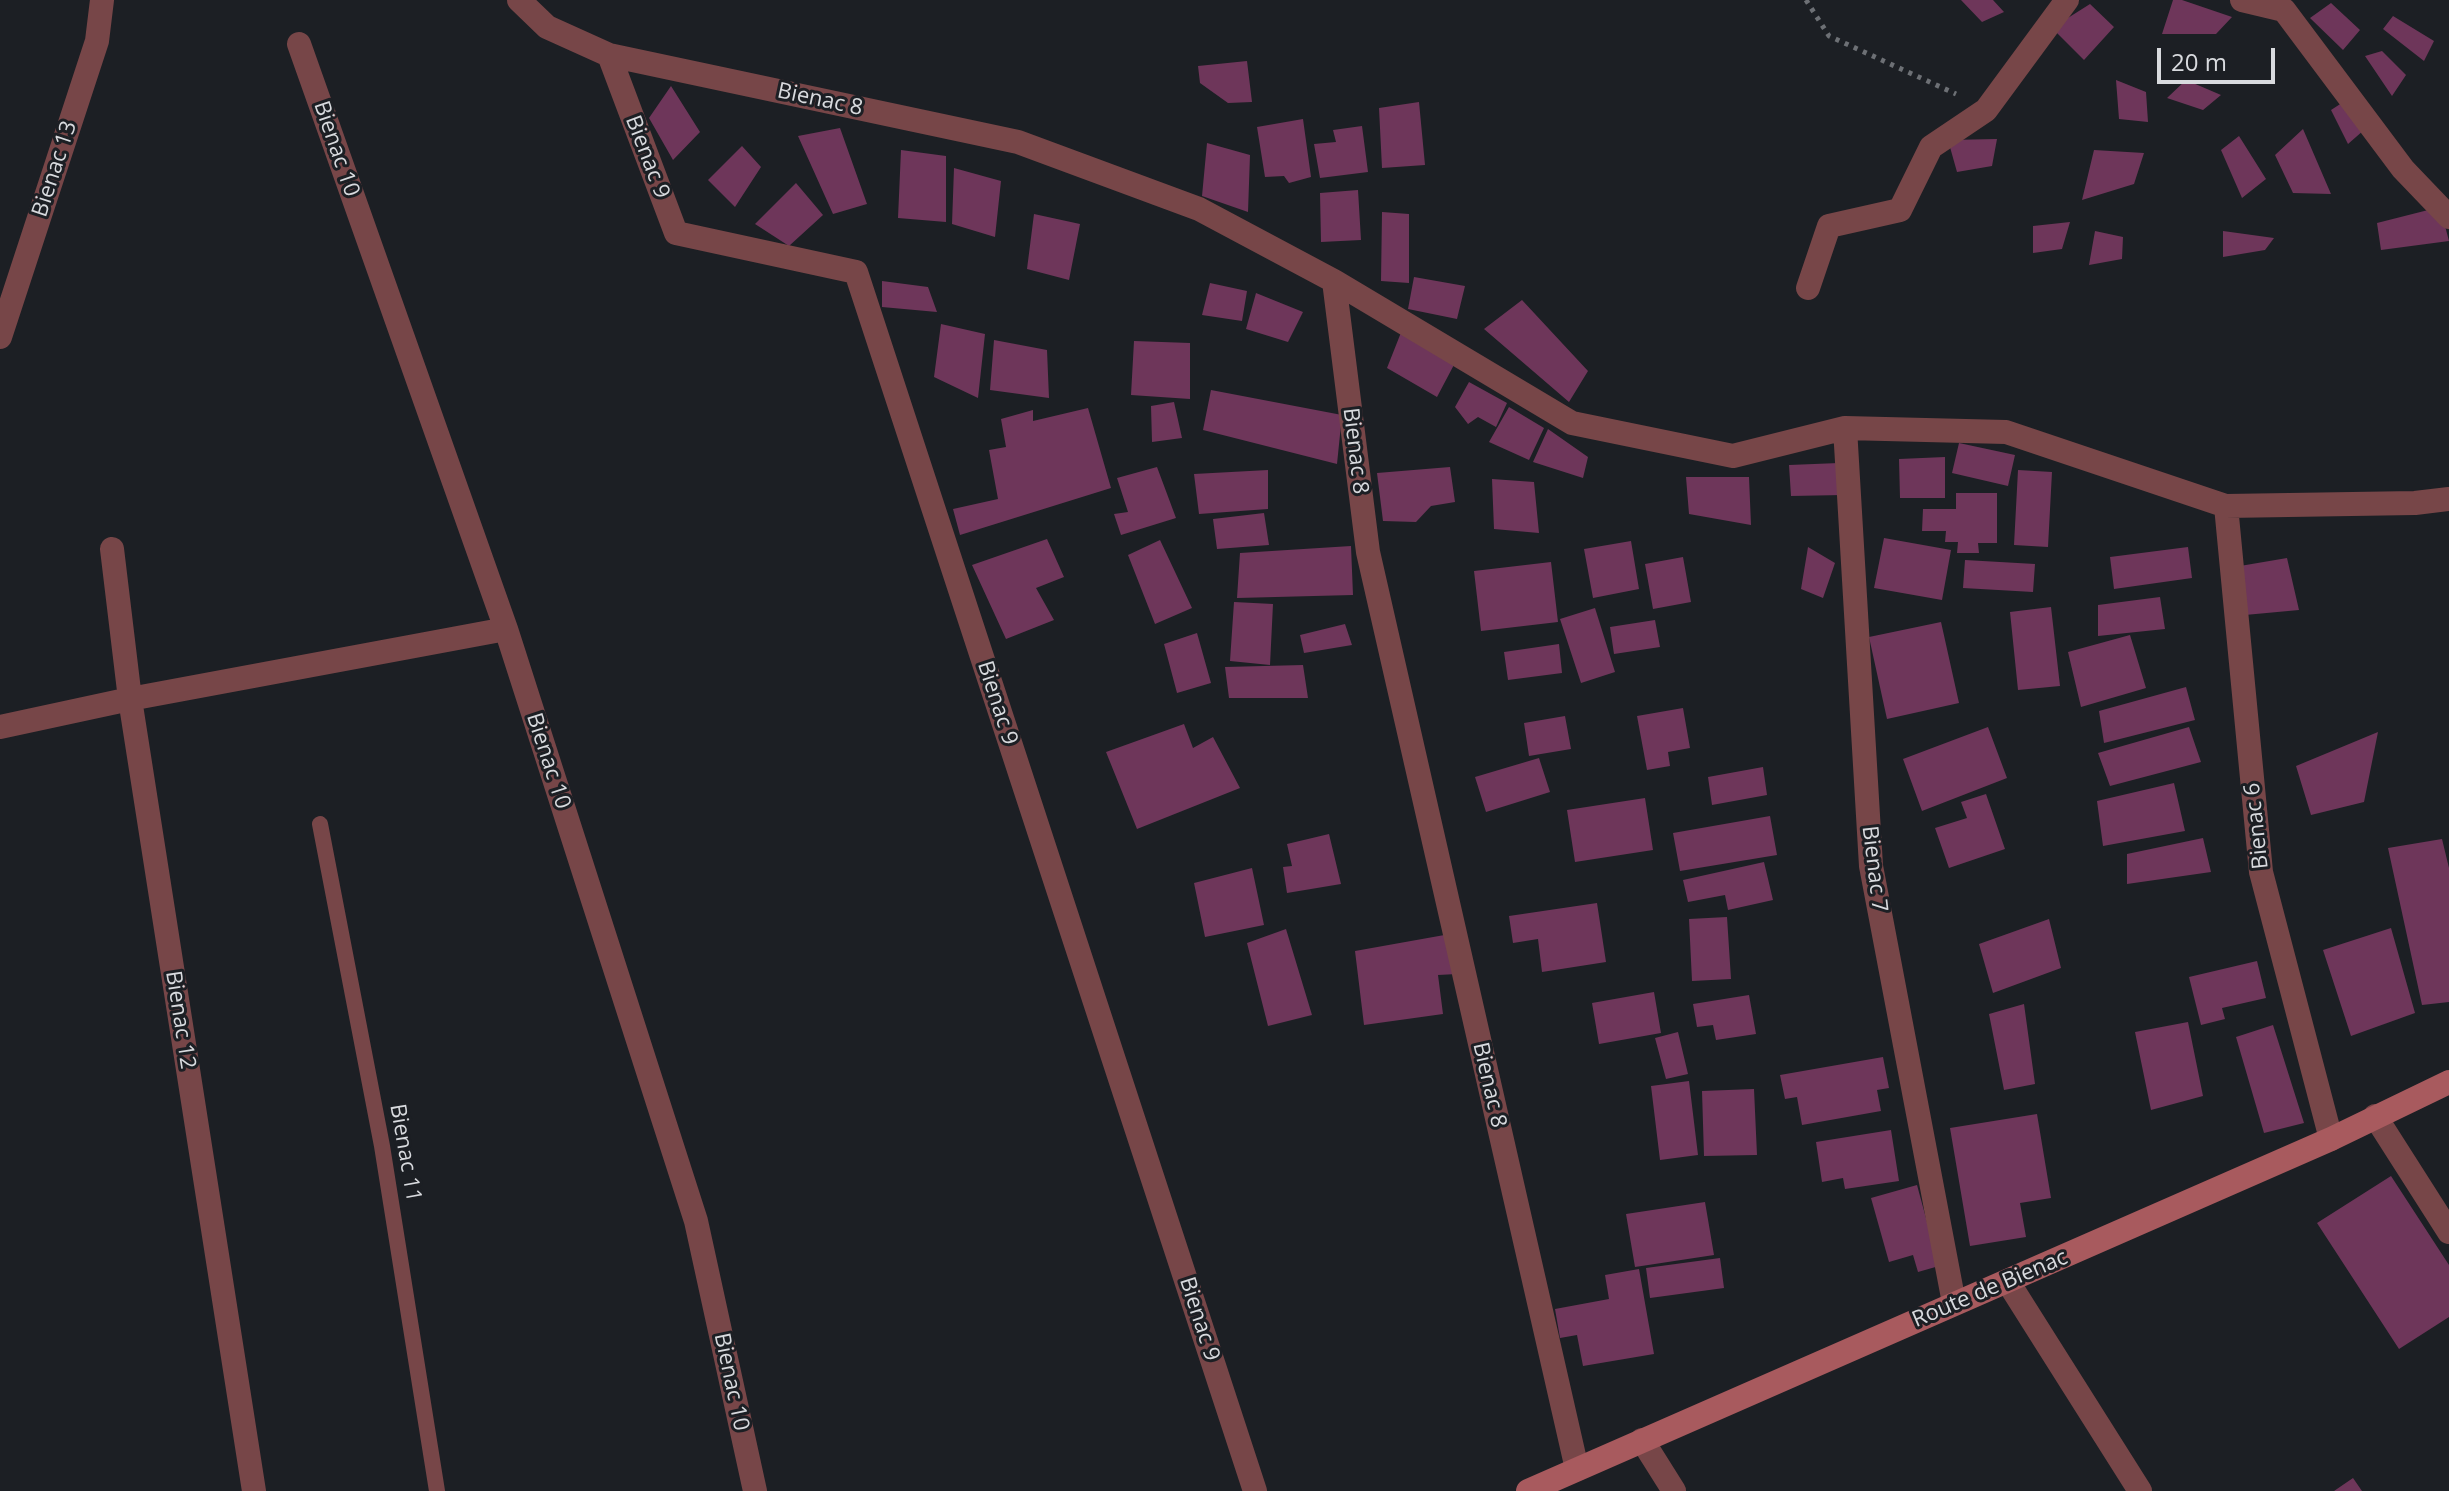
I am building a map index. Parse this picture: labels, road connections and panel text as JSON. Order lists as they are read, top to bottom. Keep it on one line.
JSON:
{"streets":{"main road":["Route de Bienac"],"street":["Bienac 8","Bienac 10","Bienac 9","Bienac 13","Bienac 6","Bienac 7","Bienac 12"],"lane":["Bienac 11"]},"crossings":[["Bienac 8","Bienac 9"],["Bienac 8","Route de Bienac"],["Bienac 6","Route de Bienac"],["Bienac 7","Route de Bienac"]],"scale_bar":"20 m"}
